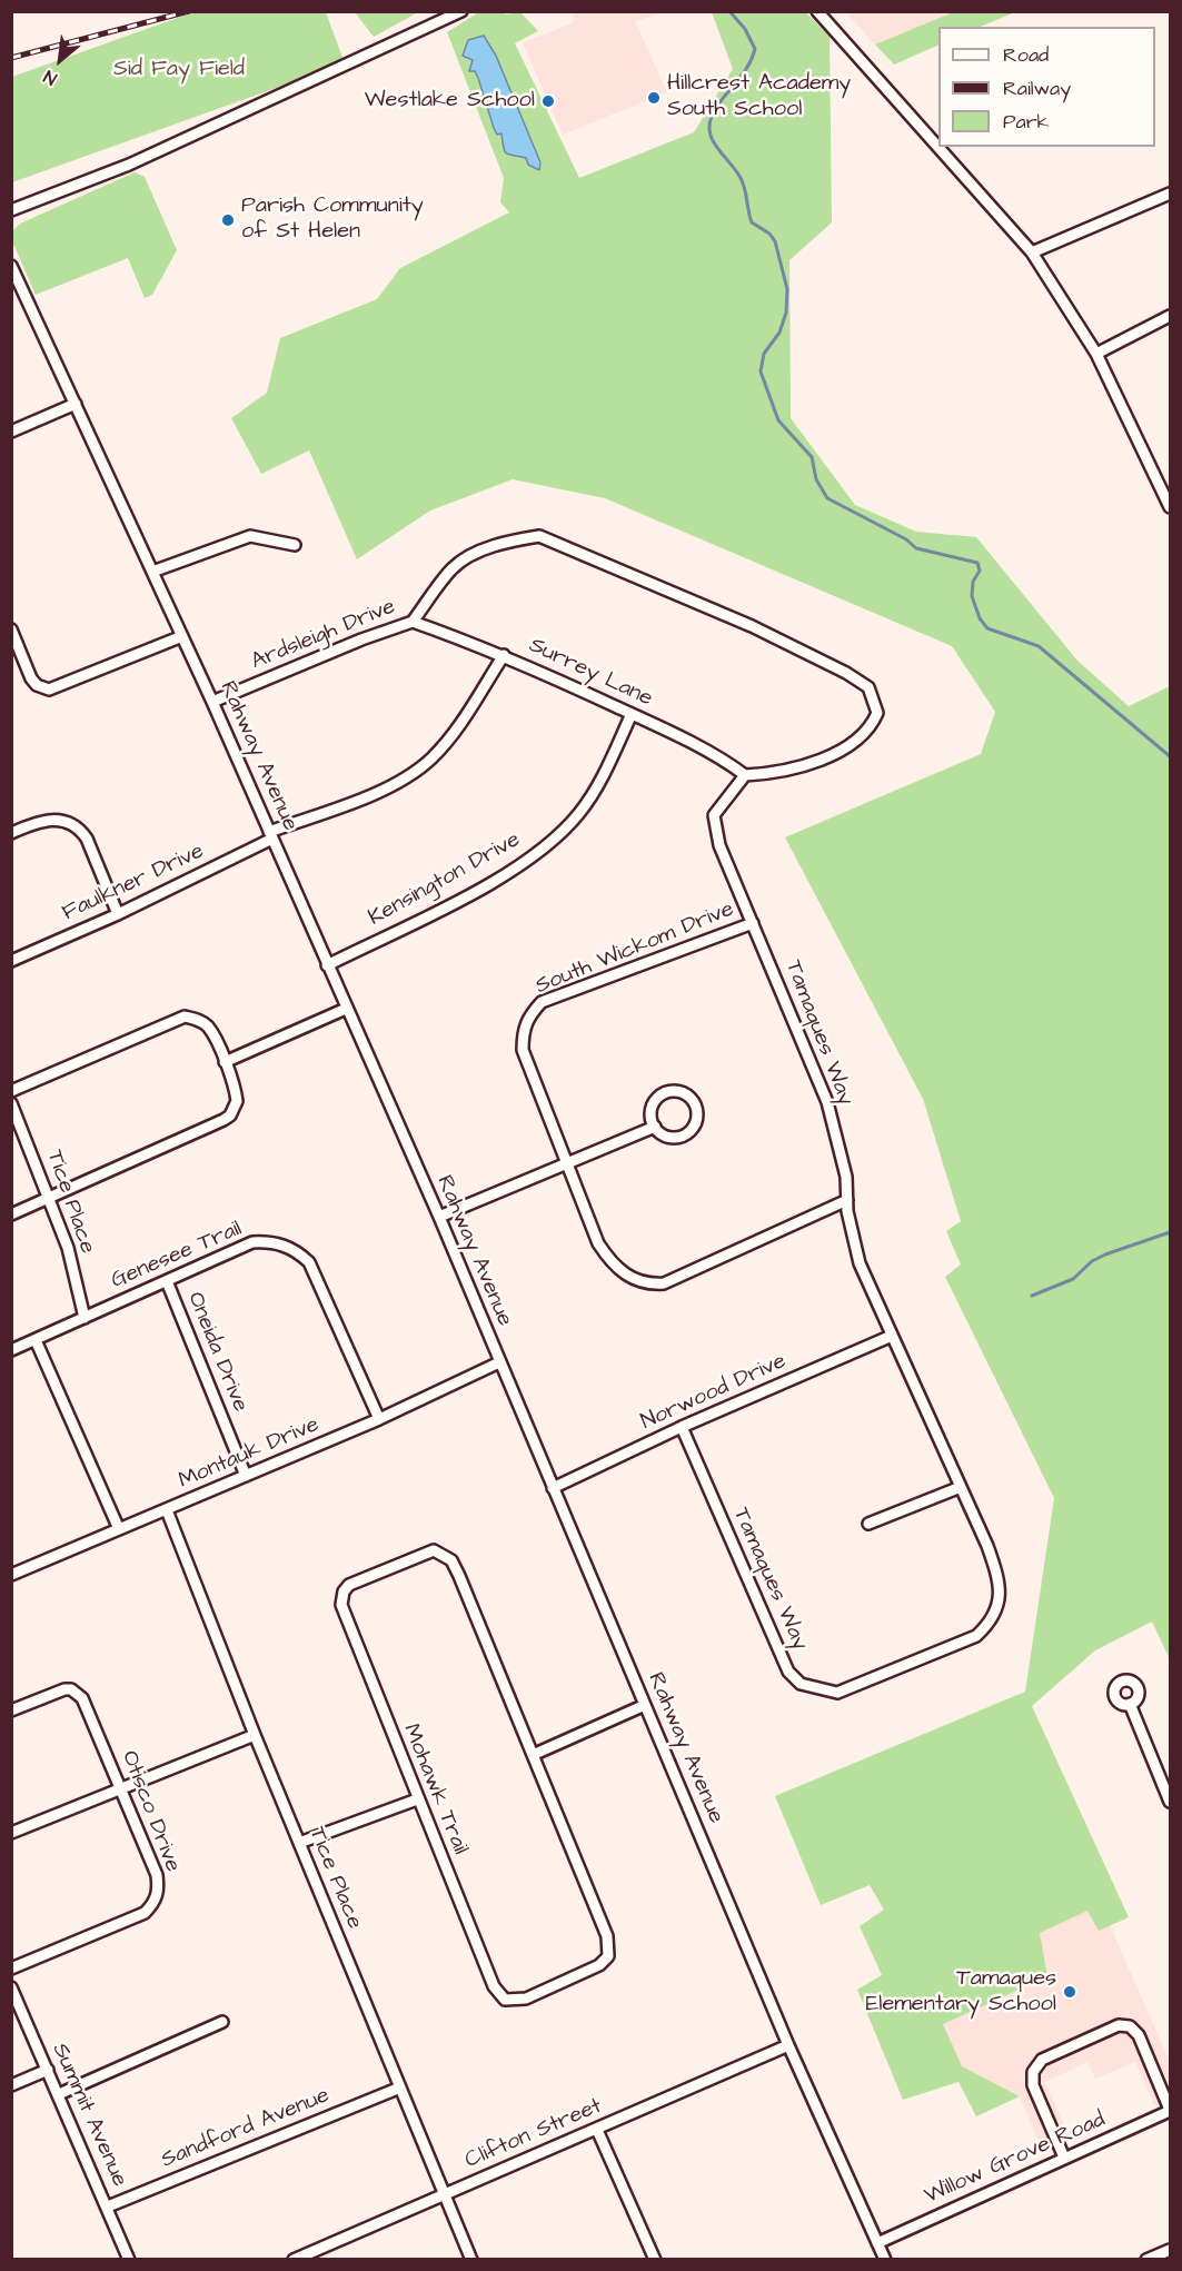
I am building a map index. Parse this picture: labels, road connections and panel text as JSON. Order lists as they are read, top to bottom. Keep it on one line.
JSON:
{"streets":{"street":["Ardsleigh Drive","Surrey Lane","Rahway Avenue","Kensington Drive","Faulkner Drive","South Wickom Drive","Tamaques Way","Tice Place","Genesee Trail","Oneida Drive","Norwood Drive","Montauk Drive","Mohawk Trail","Otisco Drive","Summit Avenue","Sandford Avenue","Clifton Street","Willow Grove Road"]},"crossings":[["Ardsleigh Drive","Surrey Lane"],["Ardsleigh Drive","Rahway Avenue"],["Surrey Lane","Kensington Drive"],["Surrey Lane","Faulkner Drive"],["Surrey Lane","Tamaques Way"],["Rahway Avenue","Kensington Drive"],["Rahway Avenue","Faulkner Drive"],["Rahway Avenue","Norwood Drive"],["Rahway Avenue","Montauk Drive"],["Rahway Avenue","Clifton Street"],["Rahway Avenue","Willow Grove Road"],["South Wickom Drive","Tamaques Way"],["Tamaques Way","Norwood Drive"],["Tice Place","Genesee Trail"],["Tice Place","Montauk Drive"],["Tice Place","Sandford Avenue"],["Tice Place","Clifton Street"],["Genesee Trail","Oneida Drive"],["Genesee Trail","Montauk Drive"],["Oneida Drive","Montauk Drive"],["Summit Avenue","Sandford Avenue"]],"parks":["Sid Fay Field"],"places":["Hillcrest Academy South School","Westlake School","Parish Community of St Helen","Tamaques Elementary School"],"legend":["Road","Railway","Park"],"north":"bottom left"}
